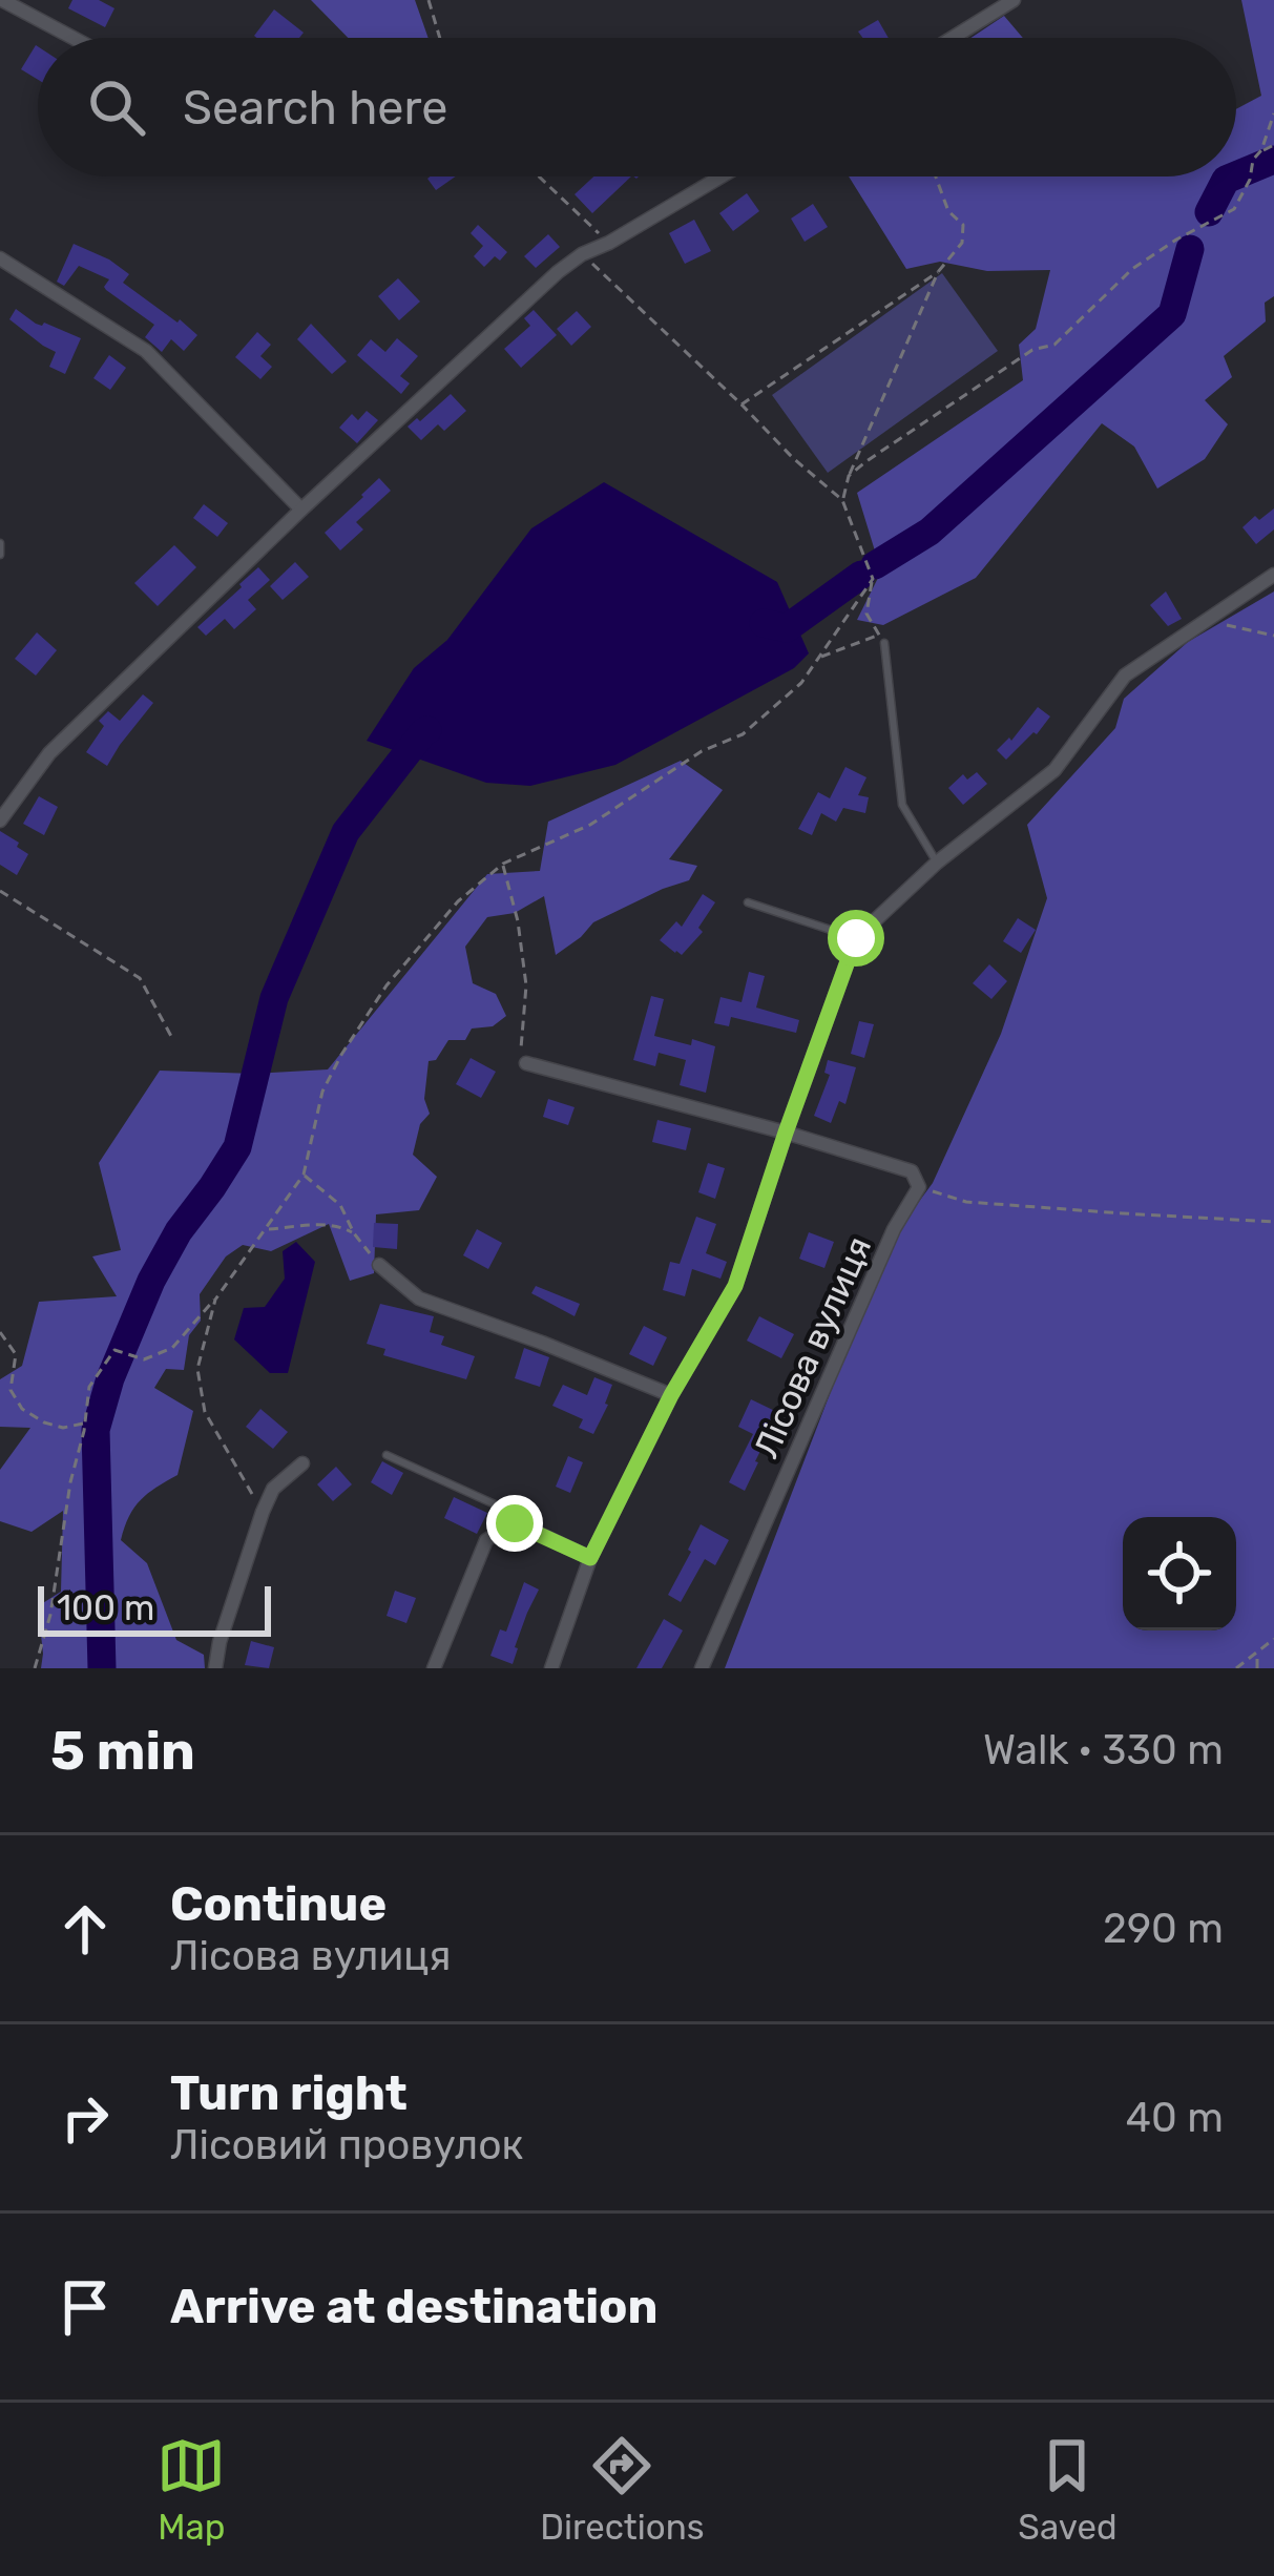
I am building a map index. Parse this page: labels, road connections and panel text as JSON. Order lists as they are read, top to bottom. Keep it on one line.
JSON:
{"streets":{"street":["Лісова вулиця"]},"scale_bar":"100 m","page":{"search":"Search here","scale":"100 m","heading":["5 min","Walk · 330 m"],"list":[["Continue","Лісова вулиця","290 m"],["Turn right","Лісовий провулок","40 m"],"Arrive at destination"],"nav":["Map","Directions","Saved"]}}
